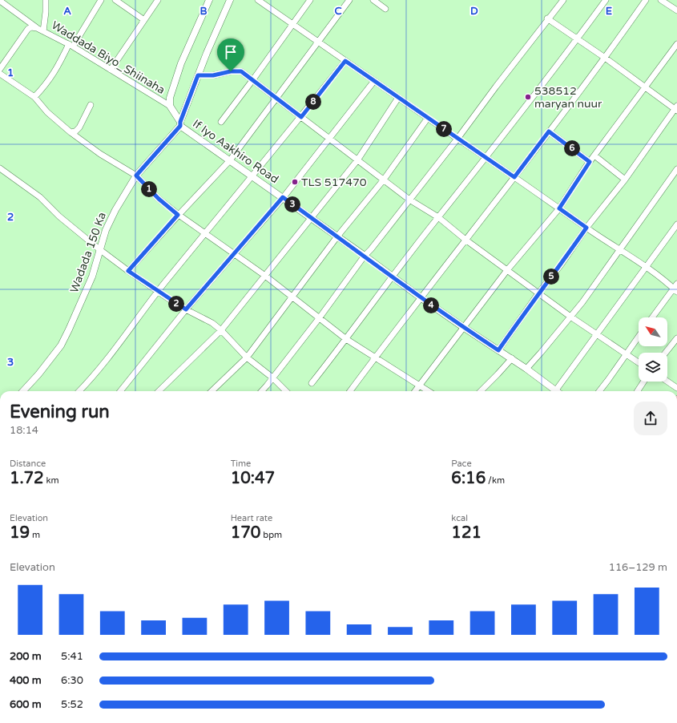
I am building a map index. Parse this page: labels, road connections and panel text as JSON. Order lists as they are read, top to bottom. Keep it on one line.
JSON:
{"streets":{"street":["Waddada Biyo_Shiinaha","If Iyo Aakhiro Road","Wadada 150 Ka"]},"crossings":[["If Iyo Aakhiro Road","Wadada 150 Ka"]],"places":["538512 maryan nuur","TLS 517470"],"north":"top left","page":{"pins":["8","7","6","1","3","5","2","4"],"heading":["Evening run","18:14"],"stats":[["Distance","1.72 km"],["Time","10:47"],["Pace","6:16 /km"],["Elevation","19 m"],["Heart rate","170 bpm"],["kcal","121"]],"chart":["Elevation","116–129 m"],"list":[{"name":"200 m","note":"5:41"},{"name":"400 m","note":"6:30"},{"name":"600 m","note":"5:52"}]},"grid":{"columns":["A","B","C","D","E"],"rows":["1","2","3"]}}
